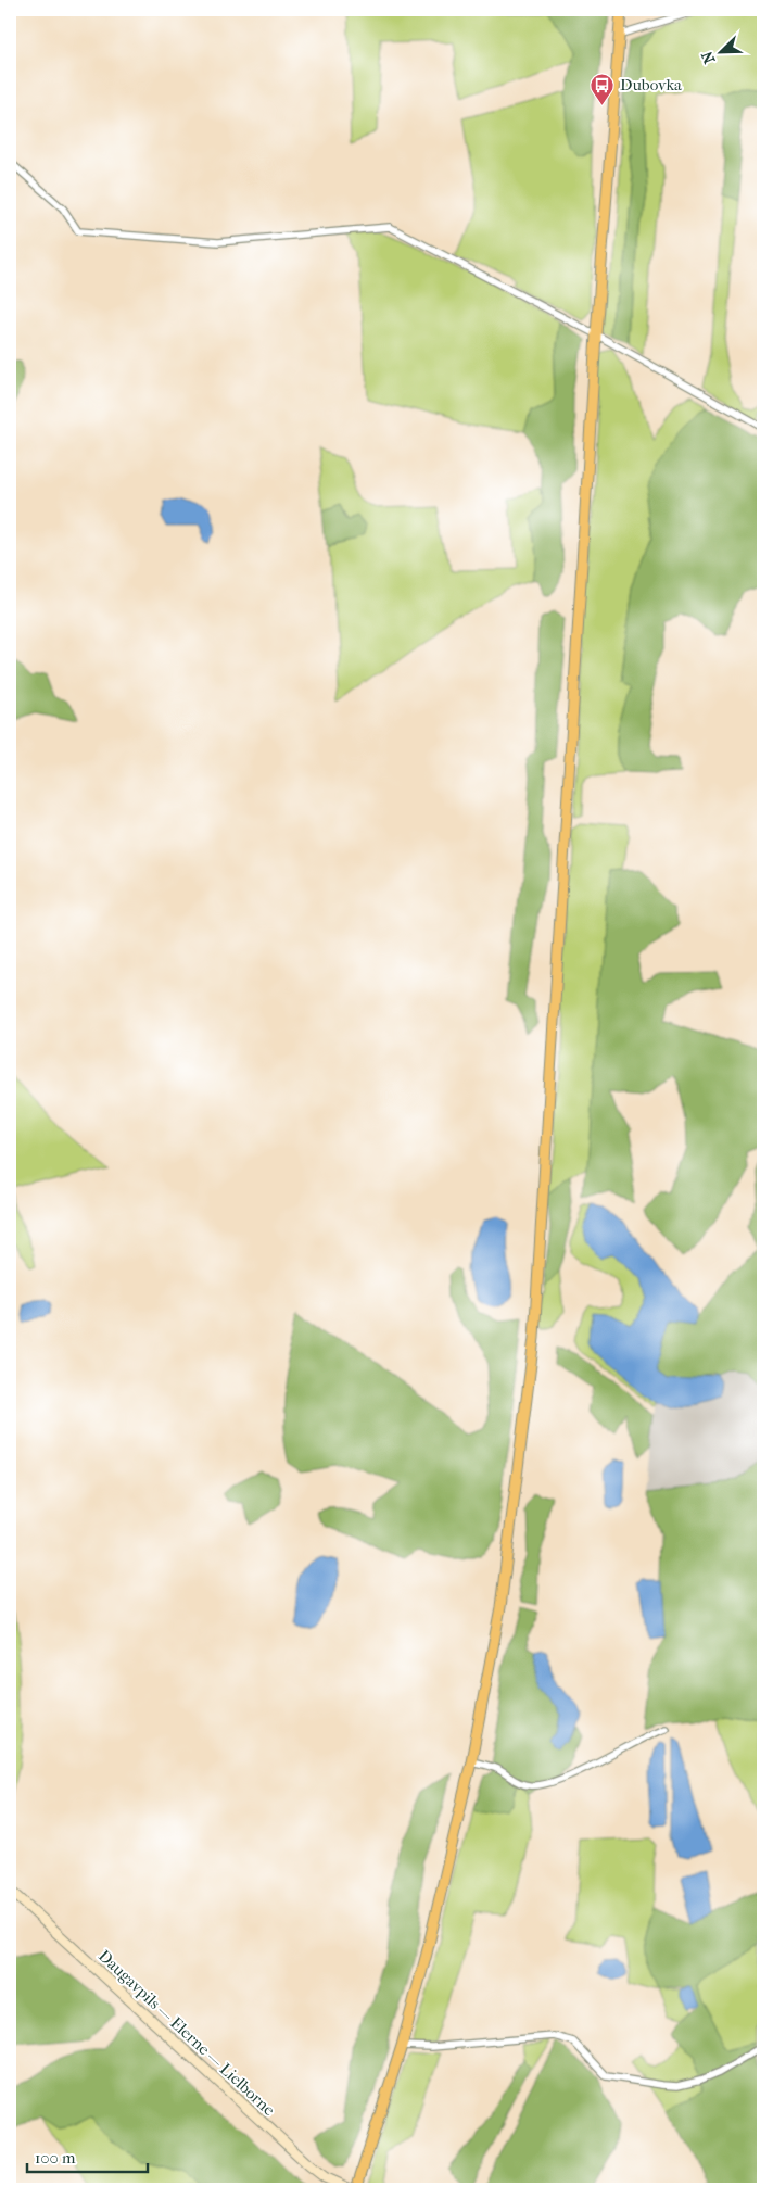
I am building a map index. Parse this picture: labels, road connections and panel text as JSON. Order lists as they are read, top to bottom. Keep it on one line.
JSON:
{"streets":{"main road":["Daugavpils — Elerne — Lielborne"]},"places":{"bus stop":["Dubovka"]},"scale_bar":"100 m","north":"bottom left"}
